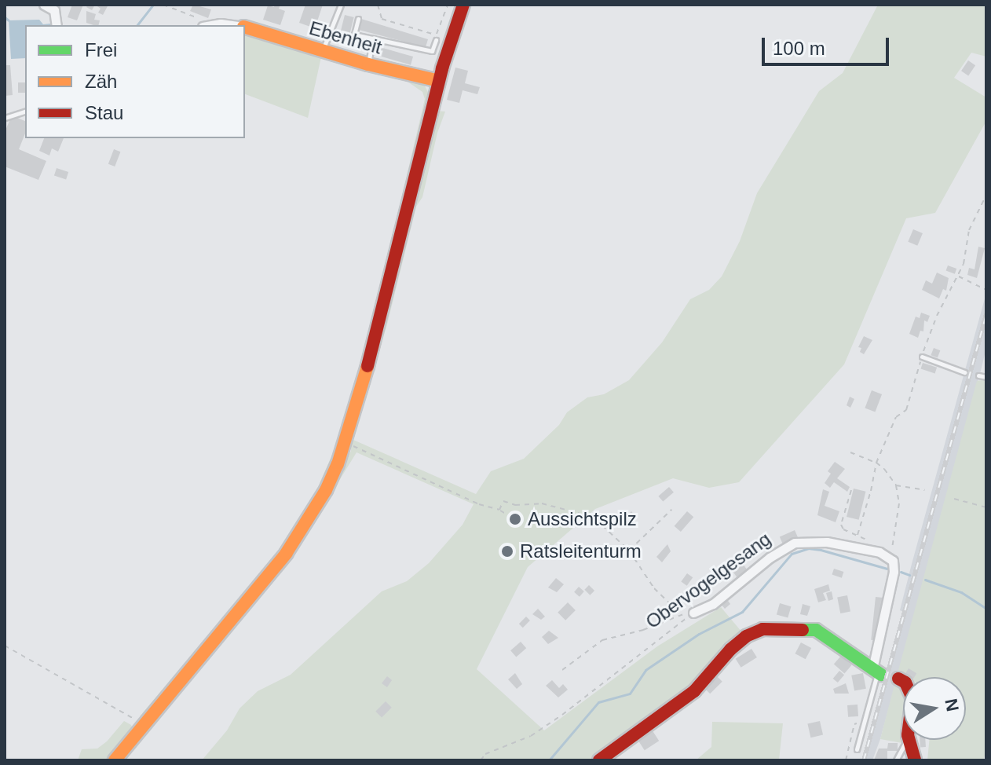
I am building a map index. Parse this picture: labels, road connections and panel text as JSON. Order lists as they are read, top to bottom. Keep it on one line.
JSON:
{"streets":{"main road":["Ebenheit"],"street":["Obervogelgesang"]},"places":["Aussichtspilz","Ratsleitenturm"],"legend":["Frei","Zäh","Stau"],"scale_bar":"100 m","north":"right"}
